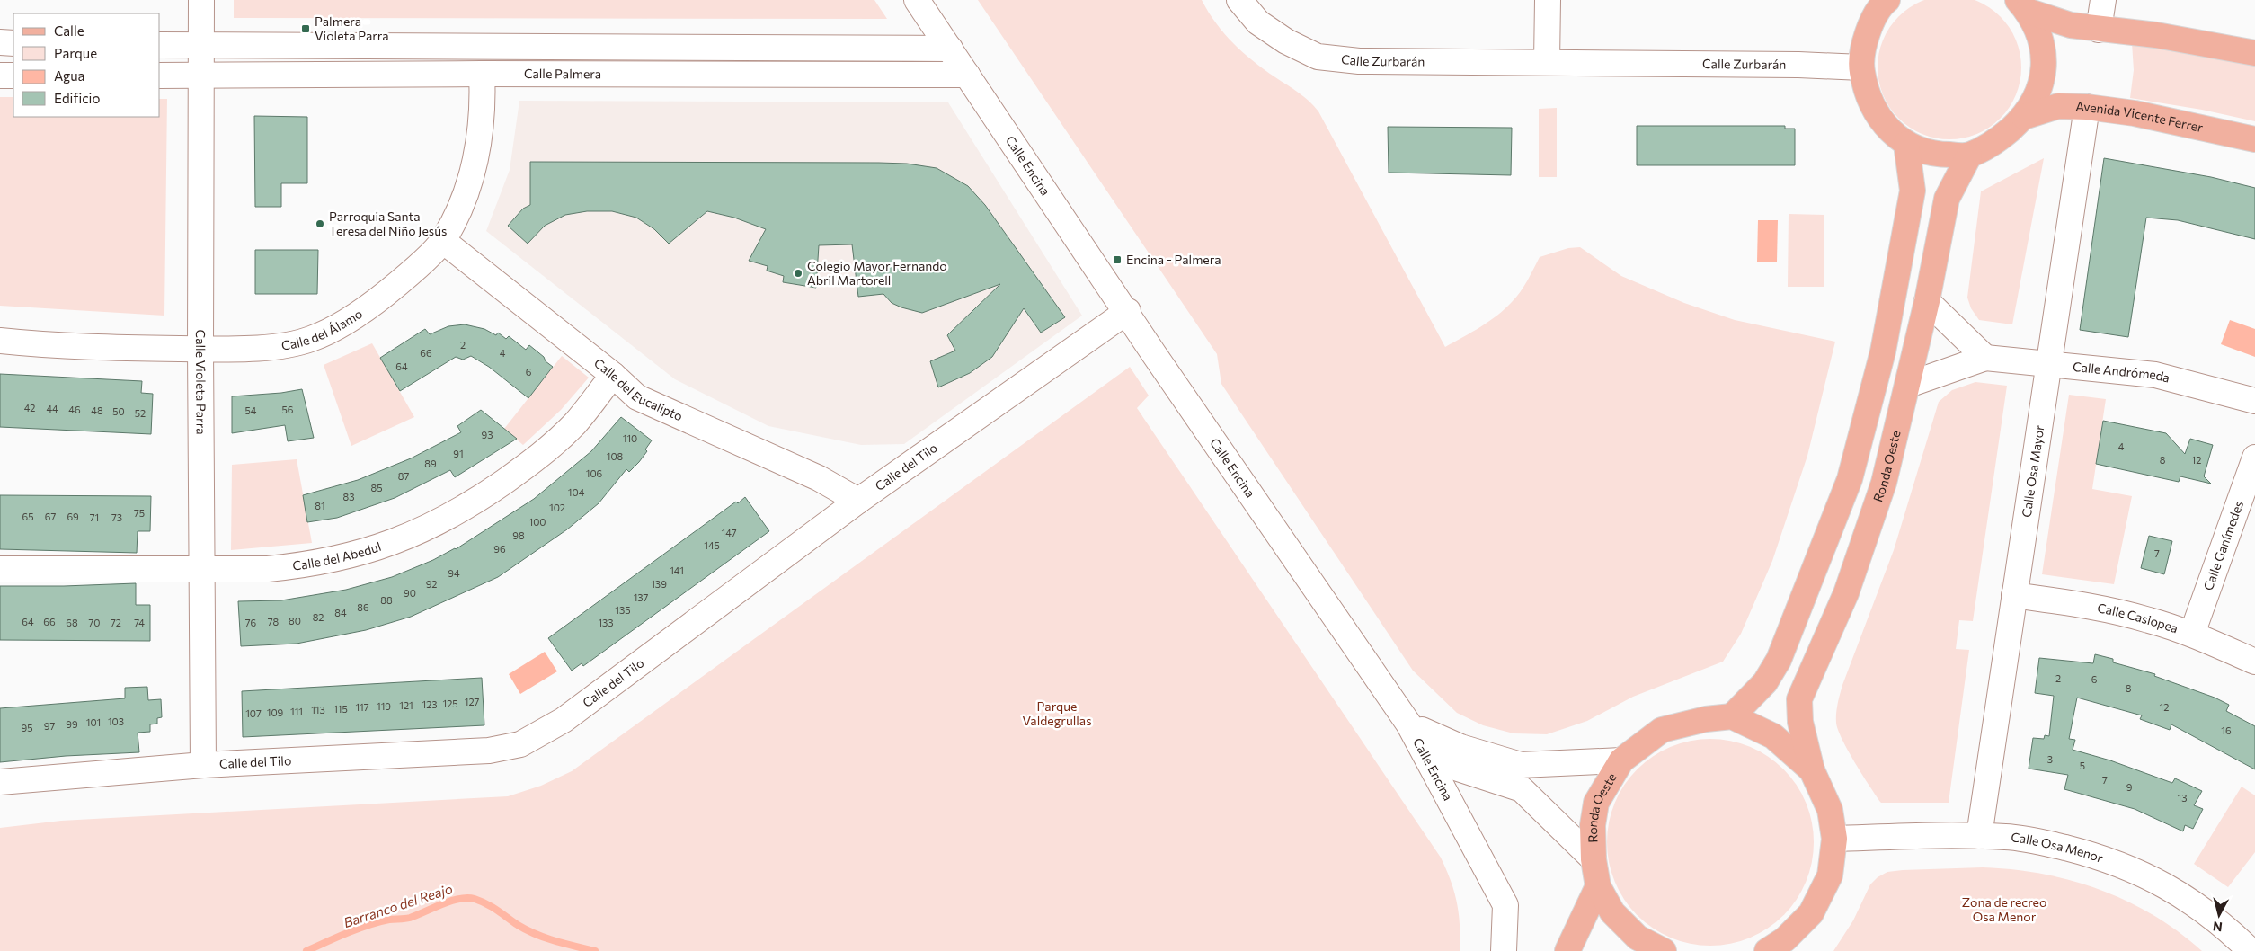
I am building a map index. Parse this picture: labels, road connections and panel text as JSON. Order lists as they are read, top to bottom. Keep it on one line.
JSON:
{"streets":{"main road":["Avenida Vicente Ferrer","Ronda Oeste"],"street":["Calle Zurbarán","Calle Palmera","Calle Encina","Calle del Álamo","Calle Andrómeda","Calle Violeta Parra","Calle del Eucalipto","Calle del Tilo","Calle Osa Mayor","Calle Ganímedes","Calle del Abedul","Calle Casiopea","Calle Osa Menor"]},"crossings":[["Calle Palmera","Calle Encina"],["Calle Palmera","Calle del Álamo"],["Calle Palmera","Calle Violeta Parra"],["Avenida Vicente Ferrer","Calle Osa Mayor"],["Calle Encina","Calle del Tilo"],["Calle del Álamo","Calle Violeta Parra"],["Calle del Álamo","Calle del Eucalipto"],["Calle Andrómeda","Ronda Oeste"],["Calle Andrómeda","Calle Osa Mayor"],["Calle Violeta Parra","Calle del Tilo"],["Calle Violeta Parra","Calle del Abedul"],["Calle del Eucalipto","Calle del Tilo"],["Calle del Eucalipto","Calle del Abedul"],["Ronda Oeste","Calle Osa Menor"],["Calle Osa Mayor","Calle Casiopea"],["Calle Osa Mayor","Calle Osa Menor"],["Calle Ganímedes","Calle Casiopea"]],"water":["Barranco del Reajo"],"parks":["Parque Valdegrullas","Zona de recreo Osa Menor"],"places":{"transit":["Palmera - Violeta Parra","Encina - Palmera"],"other":["Parroquia Santa Teresa del Niño Jesús","Colegio Mayor Fernando Abril Martorell"]},"house_numbers":["2","66","4","64","6","42","44","46","56","48","54","50","52","93","110","4","91","108","8","12","89","106","87","85","104","83","81","102","75","65","67","69","71","73","100","147","98","145","96","7","141","94","92","139","90","137","88","86","135","84","82","80","64","66","78","68","70","72","74","76","133","2","6","8","127","125","123","121","119","117","12","115","113","111","109","107","103","101","99","97","95","16","3","5","7","9","13"],"legend":["Calle","Parque","Agua","Edificio"],"north":"bottom"}
